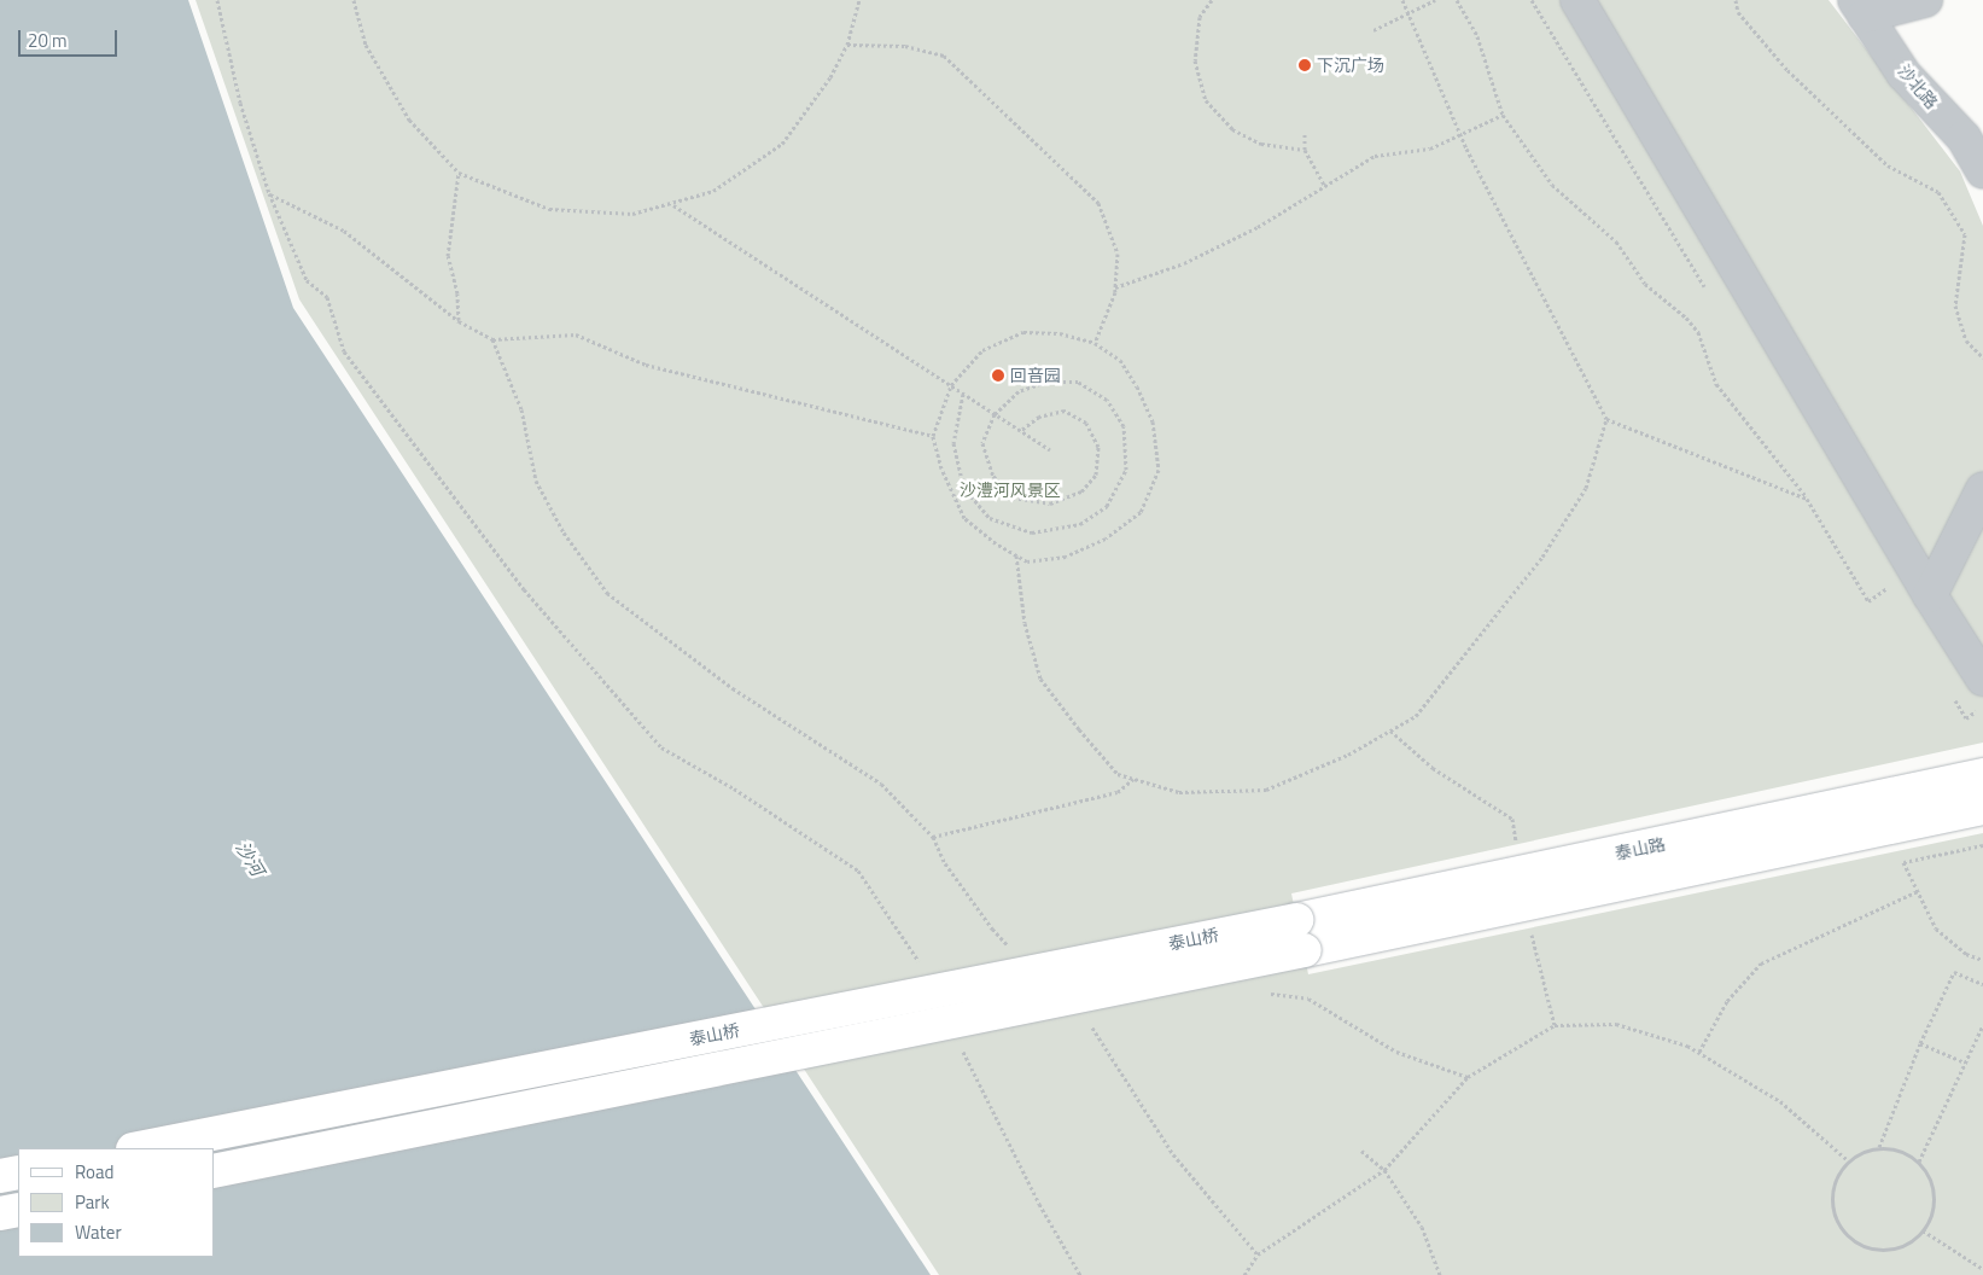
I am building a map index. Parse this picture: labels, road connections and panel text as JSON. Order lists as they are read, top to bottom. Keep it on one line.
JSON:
{"streets":{"main road":["泰山路","泰山桥"],"street":["沙北路"]},"crossings":[["泰山路","泰山桥"]],"water":["沙河"],"parks":["沙澧河风景区"],"places":["下沉广场","回音园"],"legend":["Road","Park","Water"],"scale_bar":"20 m"}
